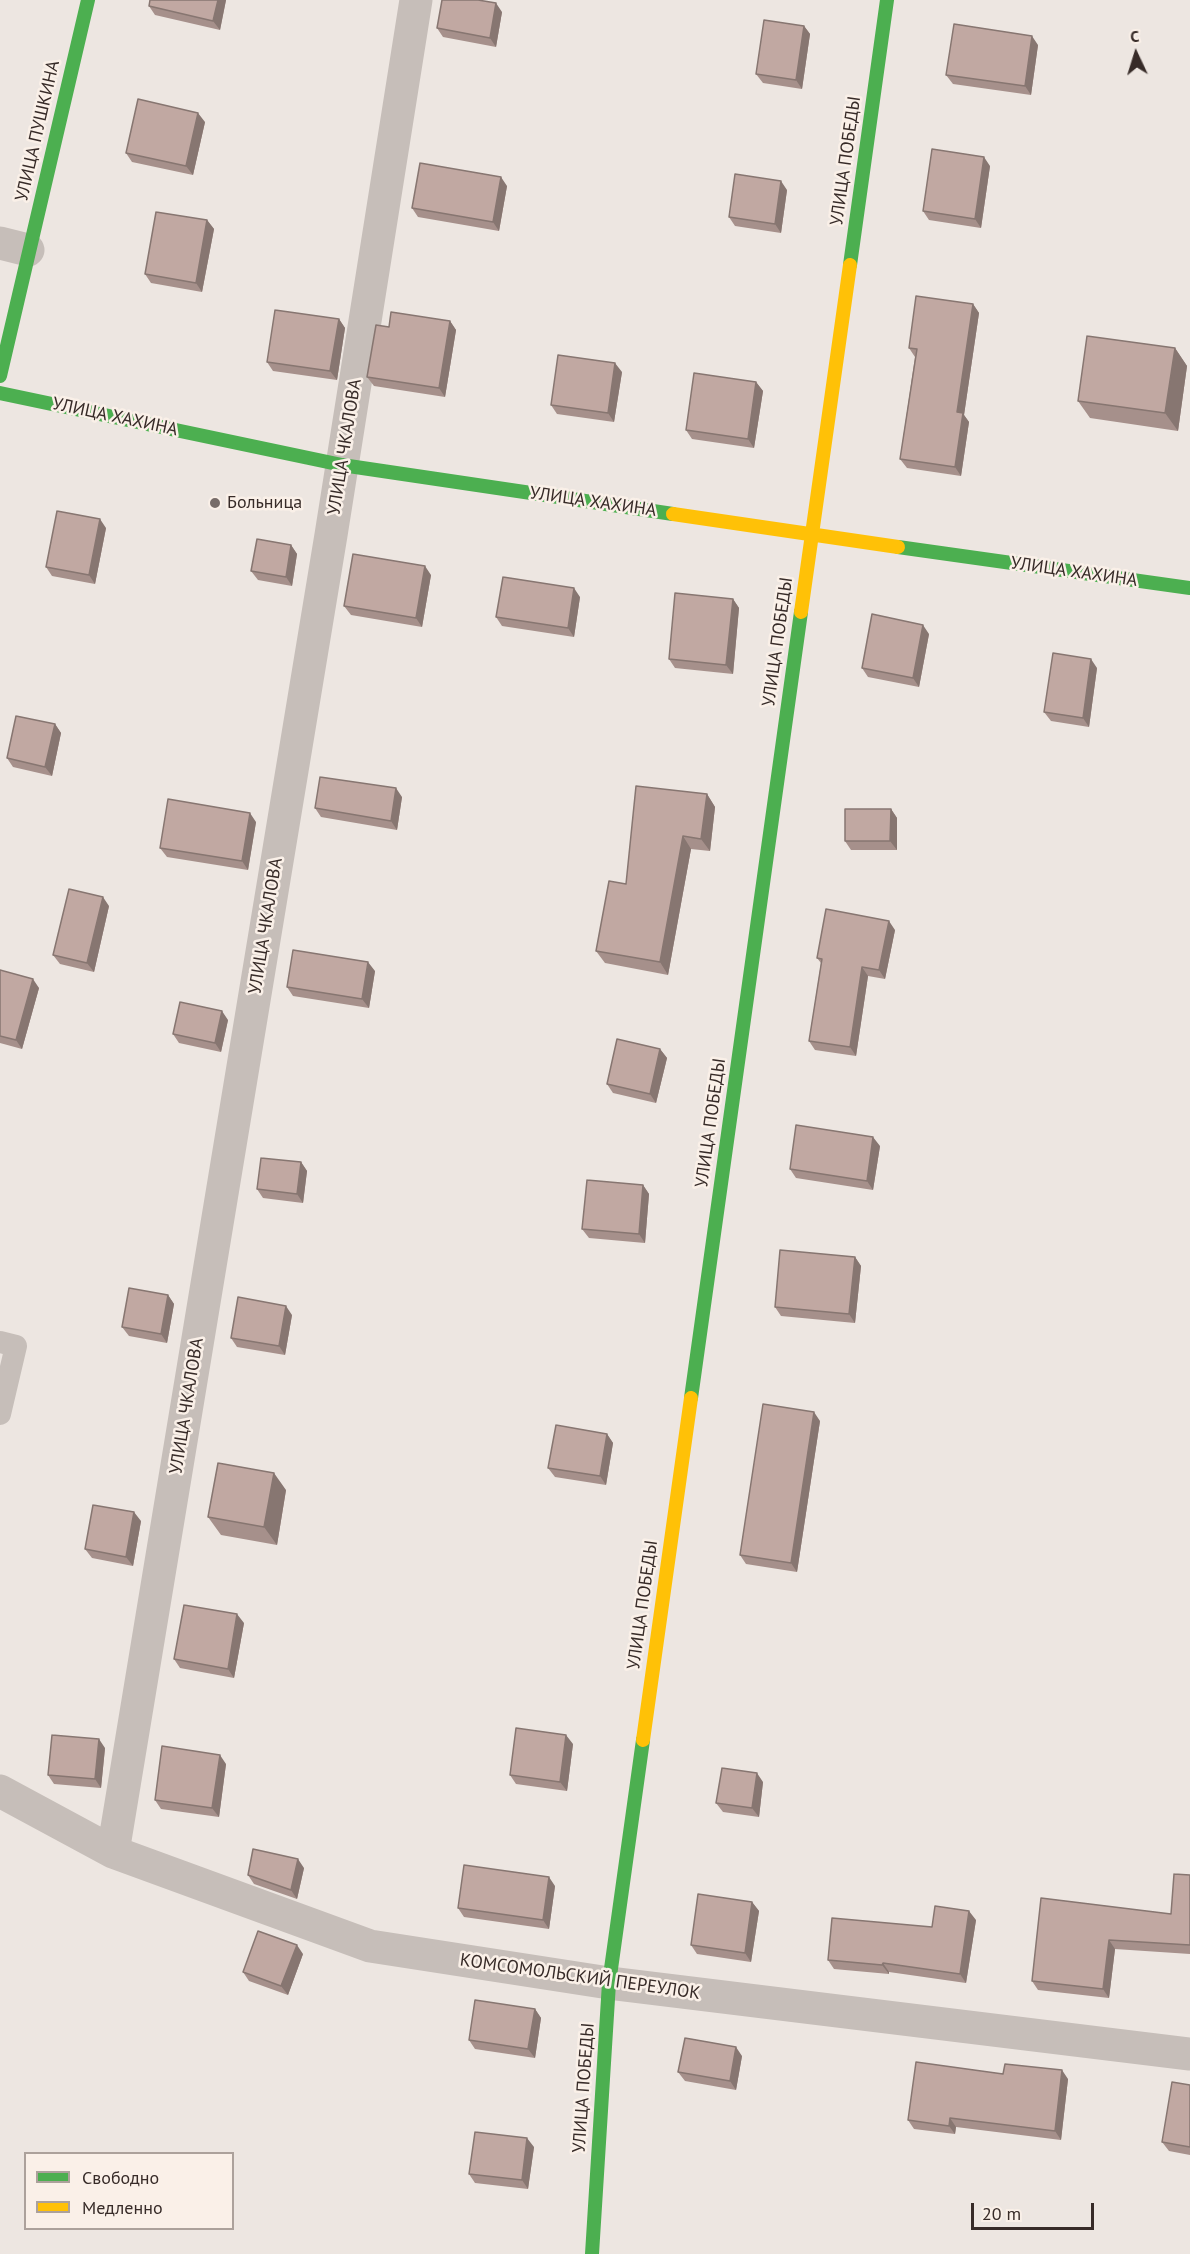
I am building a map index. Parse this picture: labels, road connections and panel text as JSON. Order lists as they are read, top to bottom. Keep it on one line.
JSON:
{"streets":{"street":["УЛИЦА ПУШКИНА","УЛИЦА ПОБЕДЫ","УЛИЦА ХАХИНА","УЛИЦА ЧКАЛОВА","КОМСОМОЛЬСКИЙ ПЕРЕУЛОК"]},"crossings":[["УЛИЦА ПОБЕДЫ","УЛИЦА ХАХИНА"],["УЛИЦА ПОБЕДЫ","КОМСОМОЛЬСКИЙ ПЕРЕУЛОК"],["УЛИЦА ХАХИНА","УЛИЦА ЧКАЛОВА"],["УЛИЦА ЧКАЛОВА","КОМСОМОЛЬСКИЙ ПЕРЕУЛОК"]],"places":["Больница"],"legend":["Свободно","Медленно"],"scale_bar":"20 m","north":"top"}
